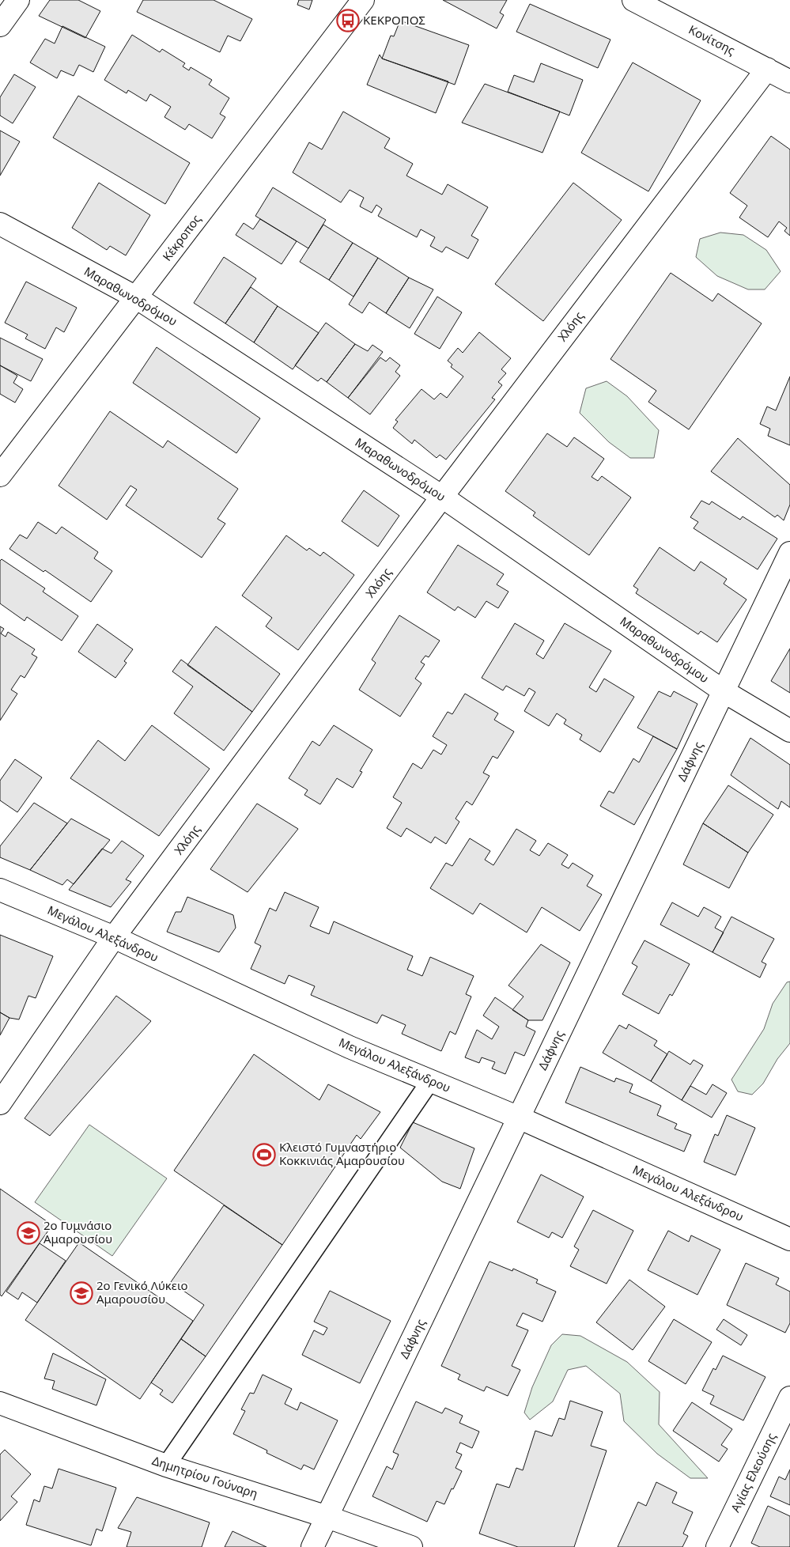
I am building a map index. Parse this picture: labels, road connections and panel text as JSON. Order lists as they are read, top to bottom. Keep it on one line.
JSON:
{"streets":{"street":["Κονίτσης","Κέκροπος","Μαραθωνοδρόμου","Χλόης","Δάφνης","Μεγάλου Αλεξάνδρου","Αγίας Ελεούσης","Δημητρίου Γούναρη"]},"crossings":[["Κονίτσης","Χλόης"],["Κέκροπος","Μαραθωνοδρόμου"],["Μαραθωνοδρόμου","Χλόης"],["Μαραθωνοδρόμου","Δάφνης"],["Χλόης","Μεγάλου Αλεξάνδρου"],["Δάφνης","Μεγάλου Αλεξάνδρου"],["Δάφνης","Δημητρίου Γούναρη"]],"places":{"bus stop":["ΚΕΚΡΟΠΟΣ"],"sports":["Κλειστό Γυμναστήριο Κοκκινιάς Αμαρουσίου"],"school or university":["2ο Γυμνάσιο Αμαρουσίου","2ο Γενικό Λύκειο Αμαρουσίου"]}}
